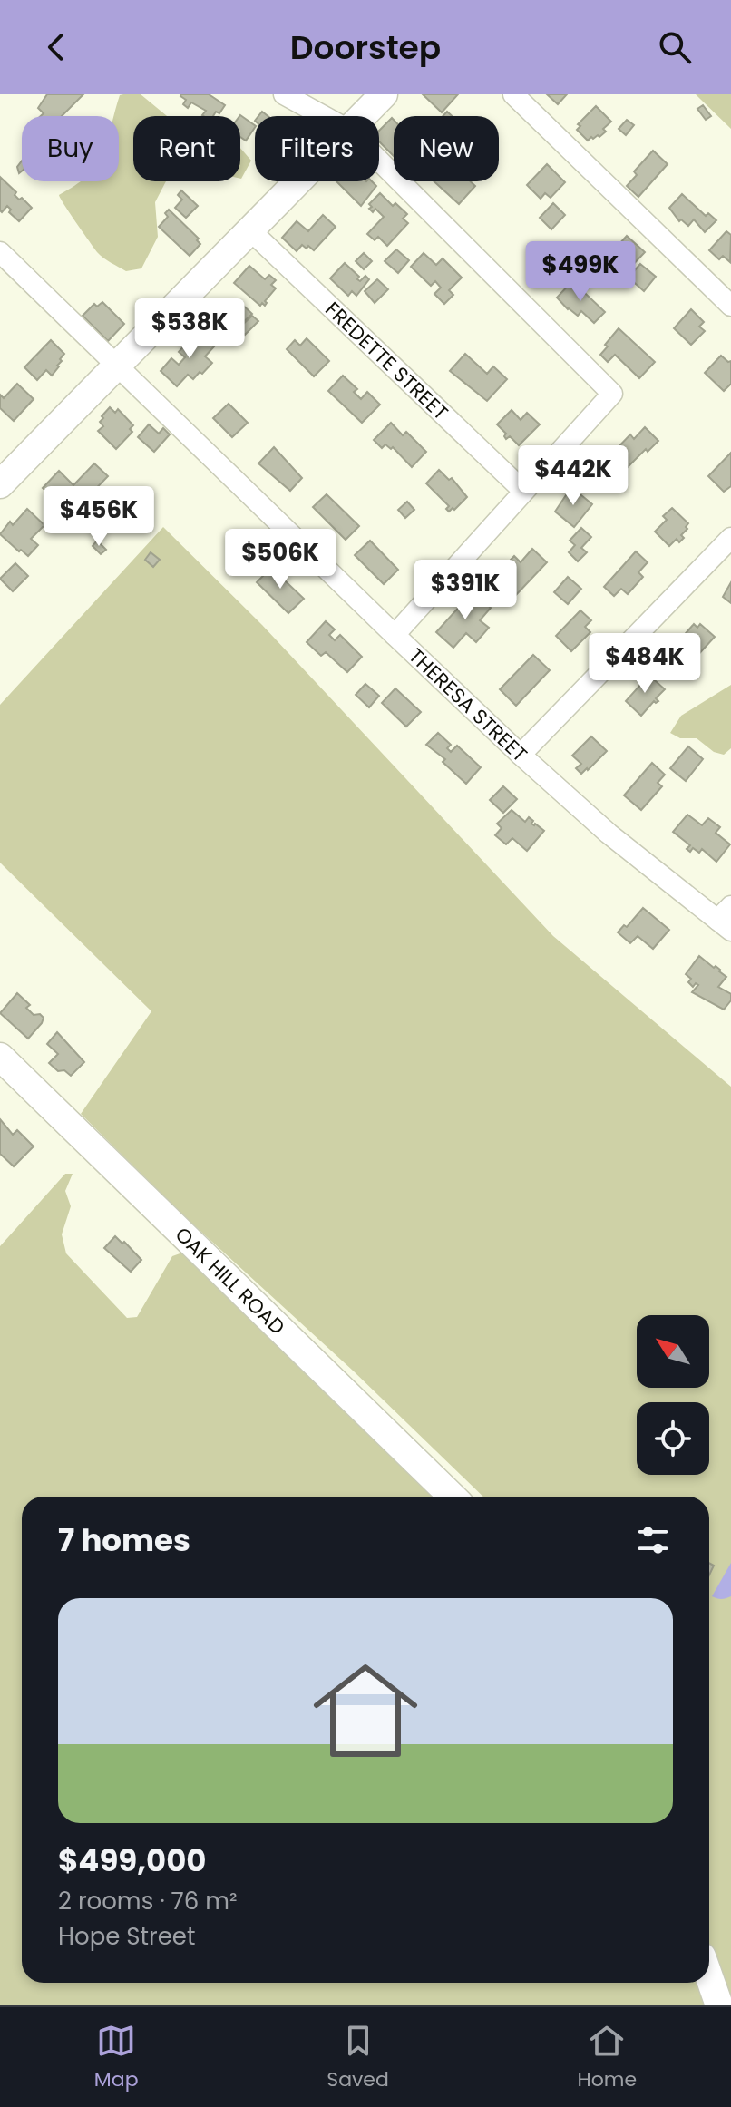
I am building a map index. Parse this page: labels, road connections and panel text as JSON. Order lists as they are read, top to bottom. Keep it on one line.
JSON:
{"streets":{"street":["FREDETTE STREET","THERESA STREET","OAK HILL ROAD"]},"north":"top left","page":{"header":"Doorstep","chip":["Buy","Rent","Filters","New"],"price":["$499K","$538K","$442K","$456K","$506K","$391K","$484K"],"heading":"7 homes","list":[{"name":"$499,000","note":"2 rooms · 76 m² · Hope Street"}],"tabs":["Map","Saved","Home"]}}
